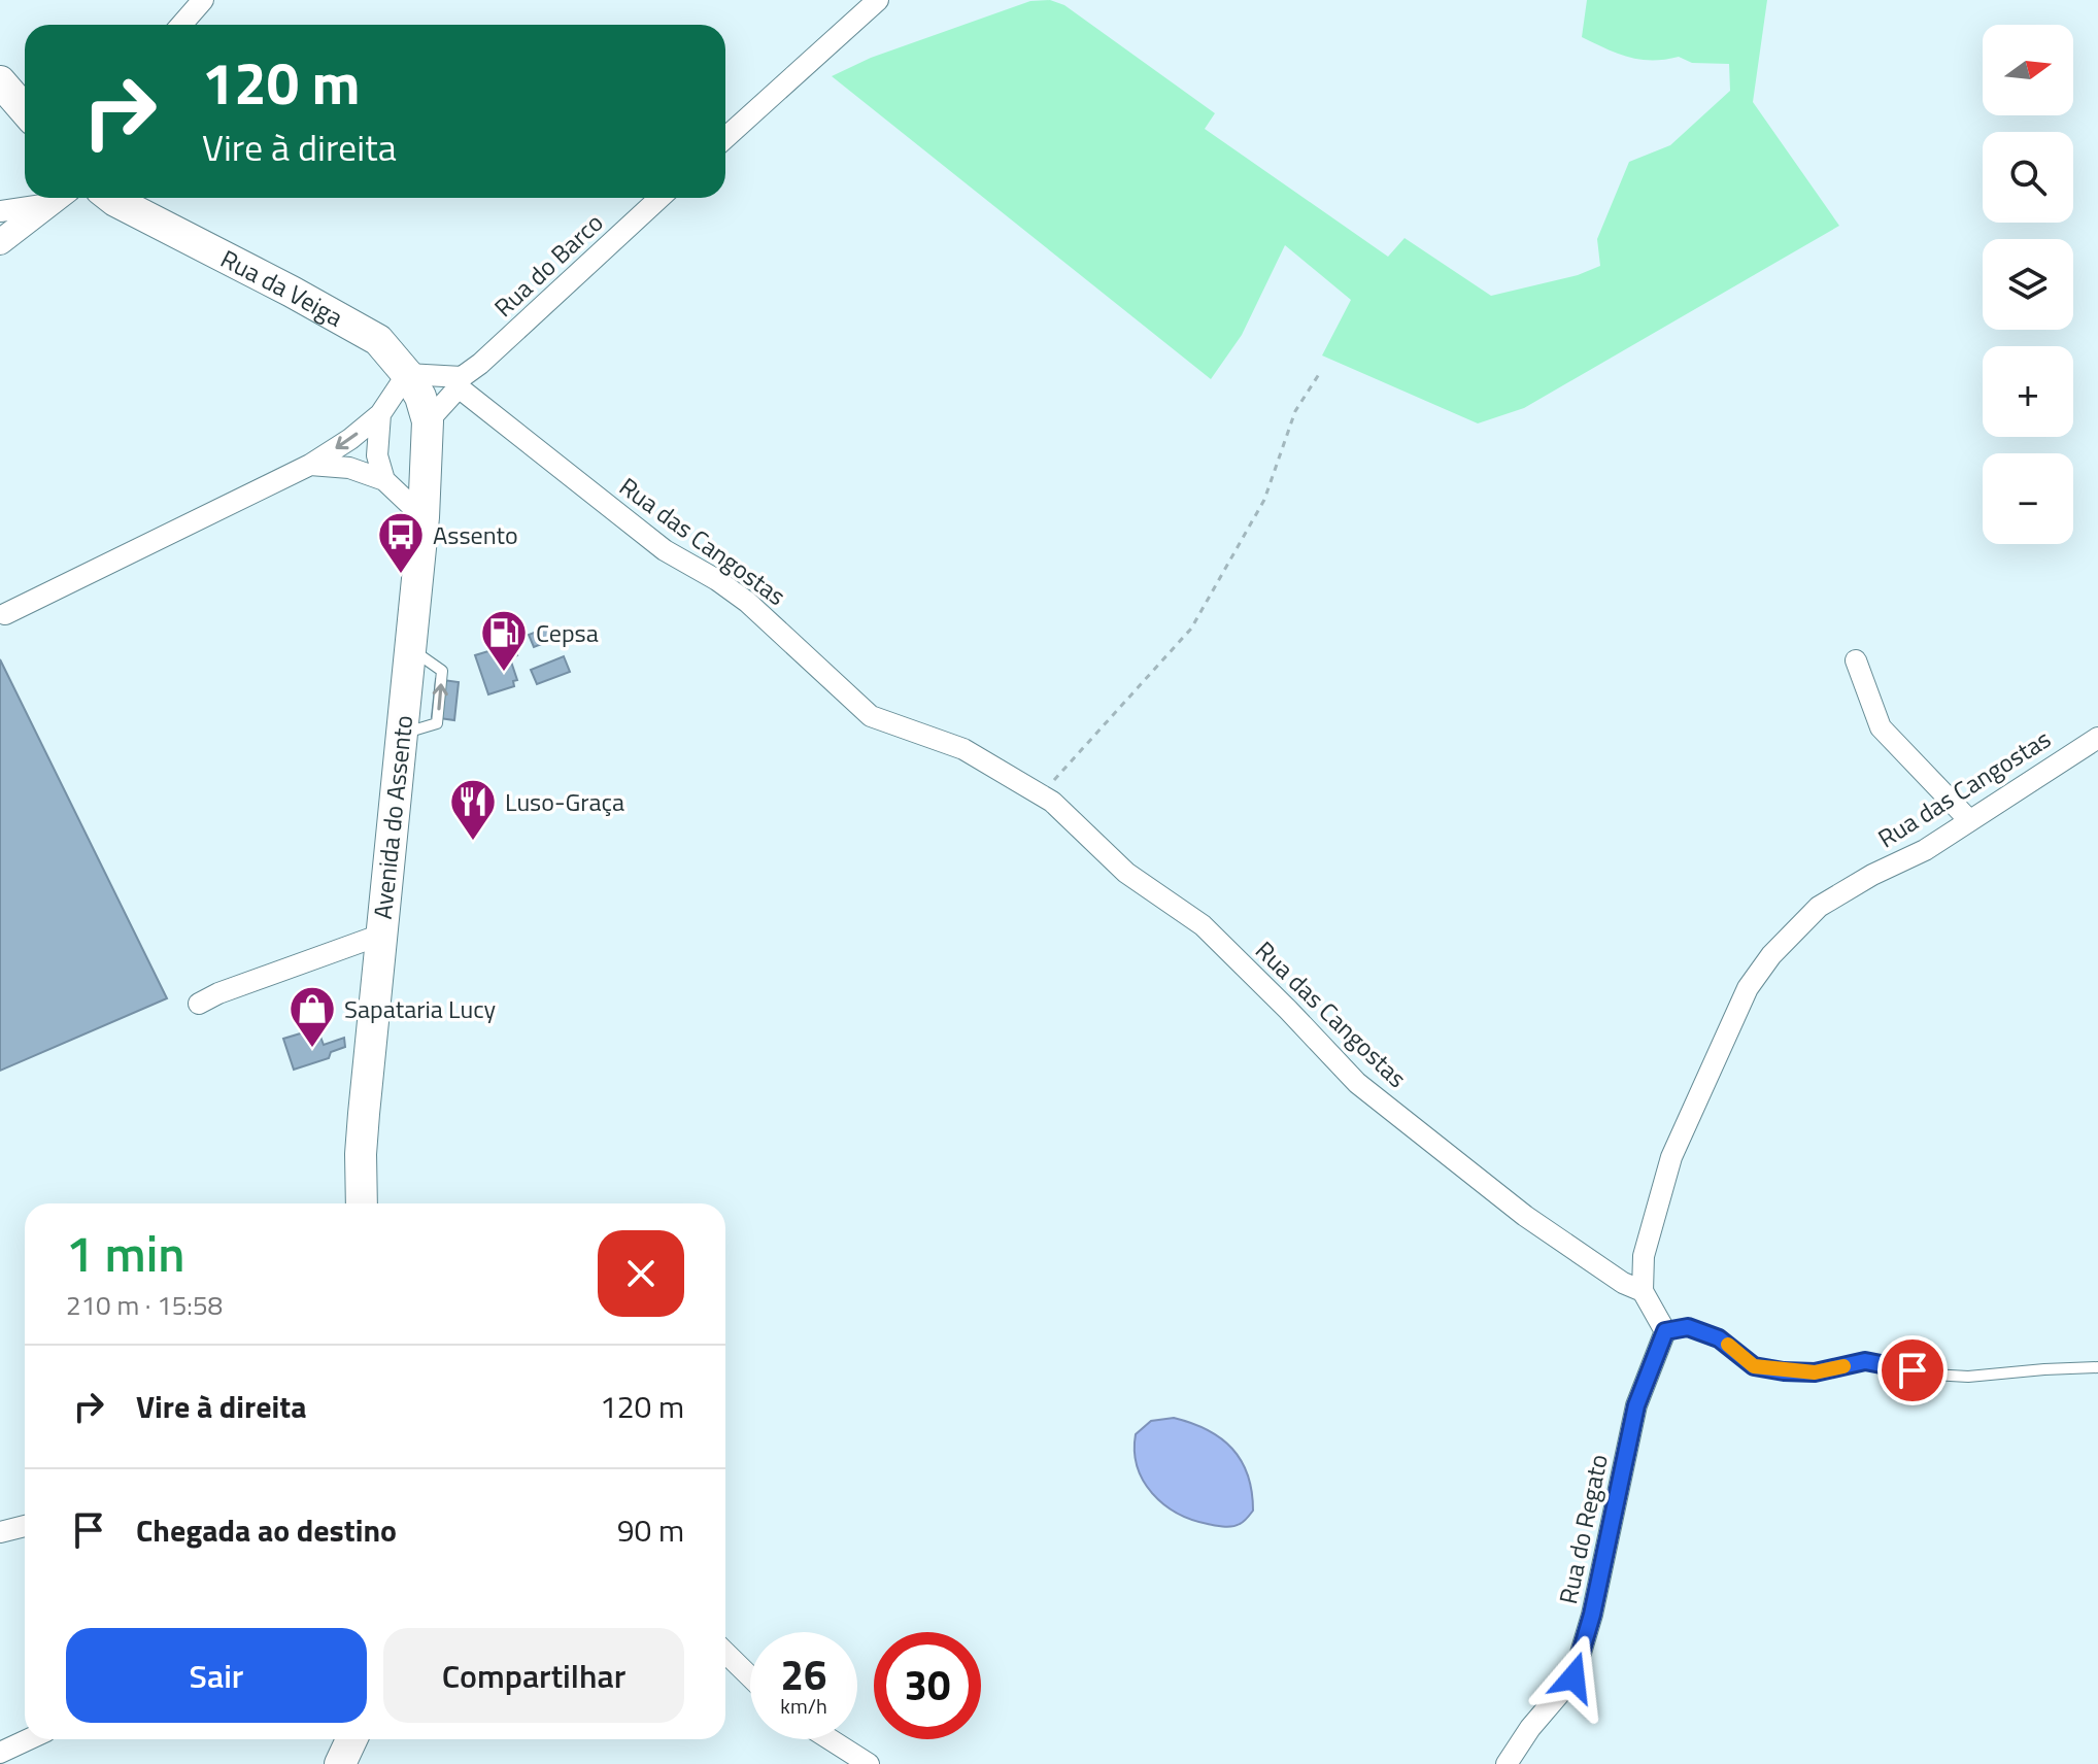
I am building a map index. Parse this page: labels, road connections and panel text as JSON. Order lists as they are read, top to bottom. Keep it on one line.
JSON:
{"streets":{"main road":["Rua da Veiga","Avenida do Assento"],"street":["Rua do Barco","Rua das Cangostas","Rua do Regato"]},"crossings":[["Rua do Barco","Rua da Veiga"],["Rua do Barco","Rua das Cangostas"],["Rua do Barco","Avenida do Assento"],["Rua da Veiga","Avenida do Assento"]],"places":{"bus stop":["Assento"],"fuel station":["Cepsa"],"restaurant":["Luso-Graça"],"shop":["Sapataria Lucy"]},"north":"right","page":{"map_buttons":["+","−"],"turn":["120 m","Vire à direita"],"heading":["1 min","210 m · 15:58"],"list":[{"name":"Vire à direita","value":"120 m"},{"name":"Chegada ao destino","value":"90 m"}],"buttons":["Sair","Compartilhar"],"speed":"26 km/h","limit":"30"}}
